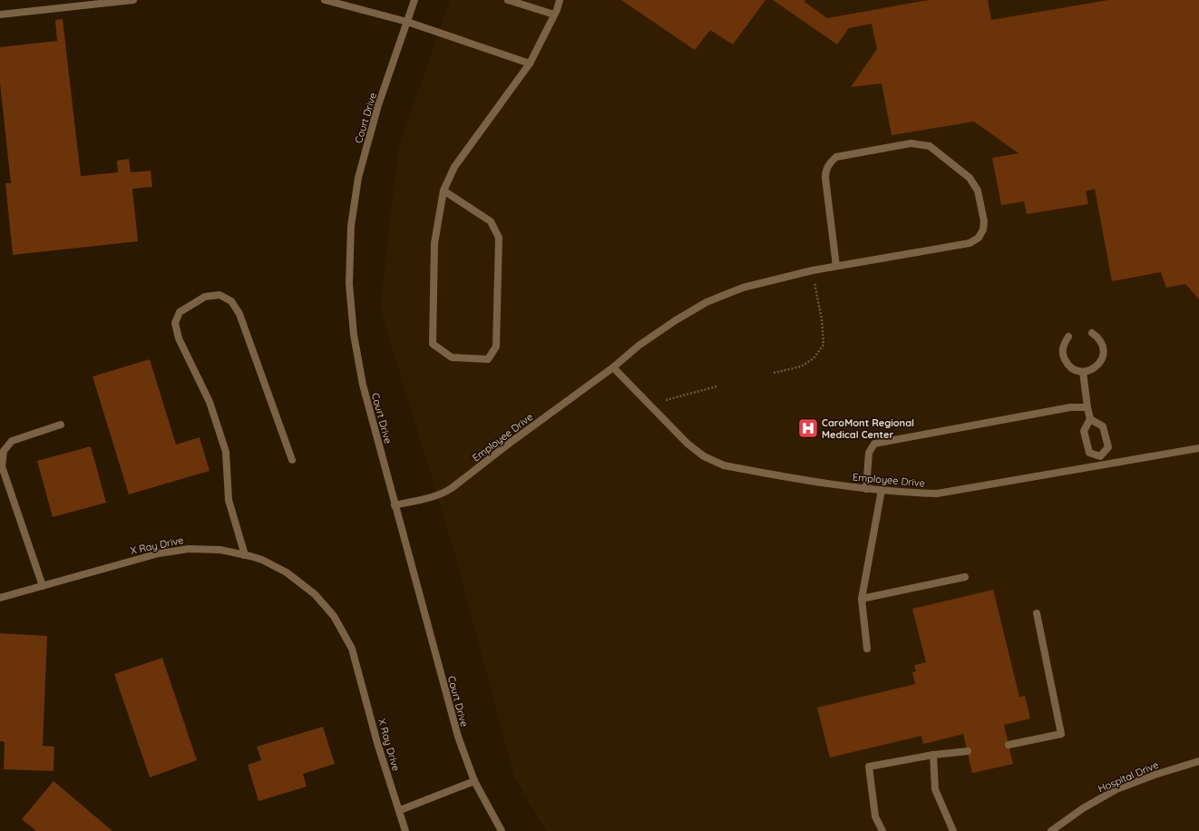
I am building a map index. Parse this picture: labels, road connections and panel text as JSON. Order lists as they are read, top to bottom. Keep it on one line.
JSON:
{"streets":{"street":["Court Drive","Employee Drive","X Ray Drive","Hospital Drive"]},"crossings":[["Court Drive","Employee Drive"]],"places":{"hospital":["CaroMont Regional Medical Center"]}}
